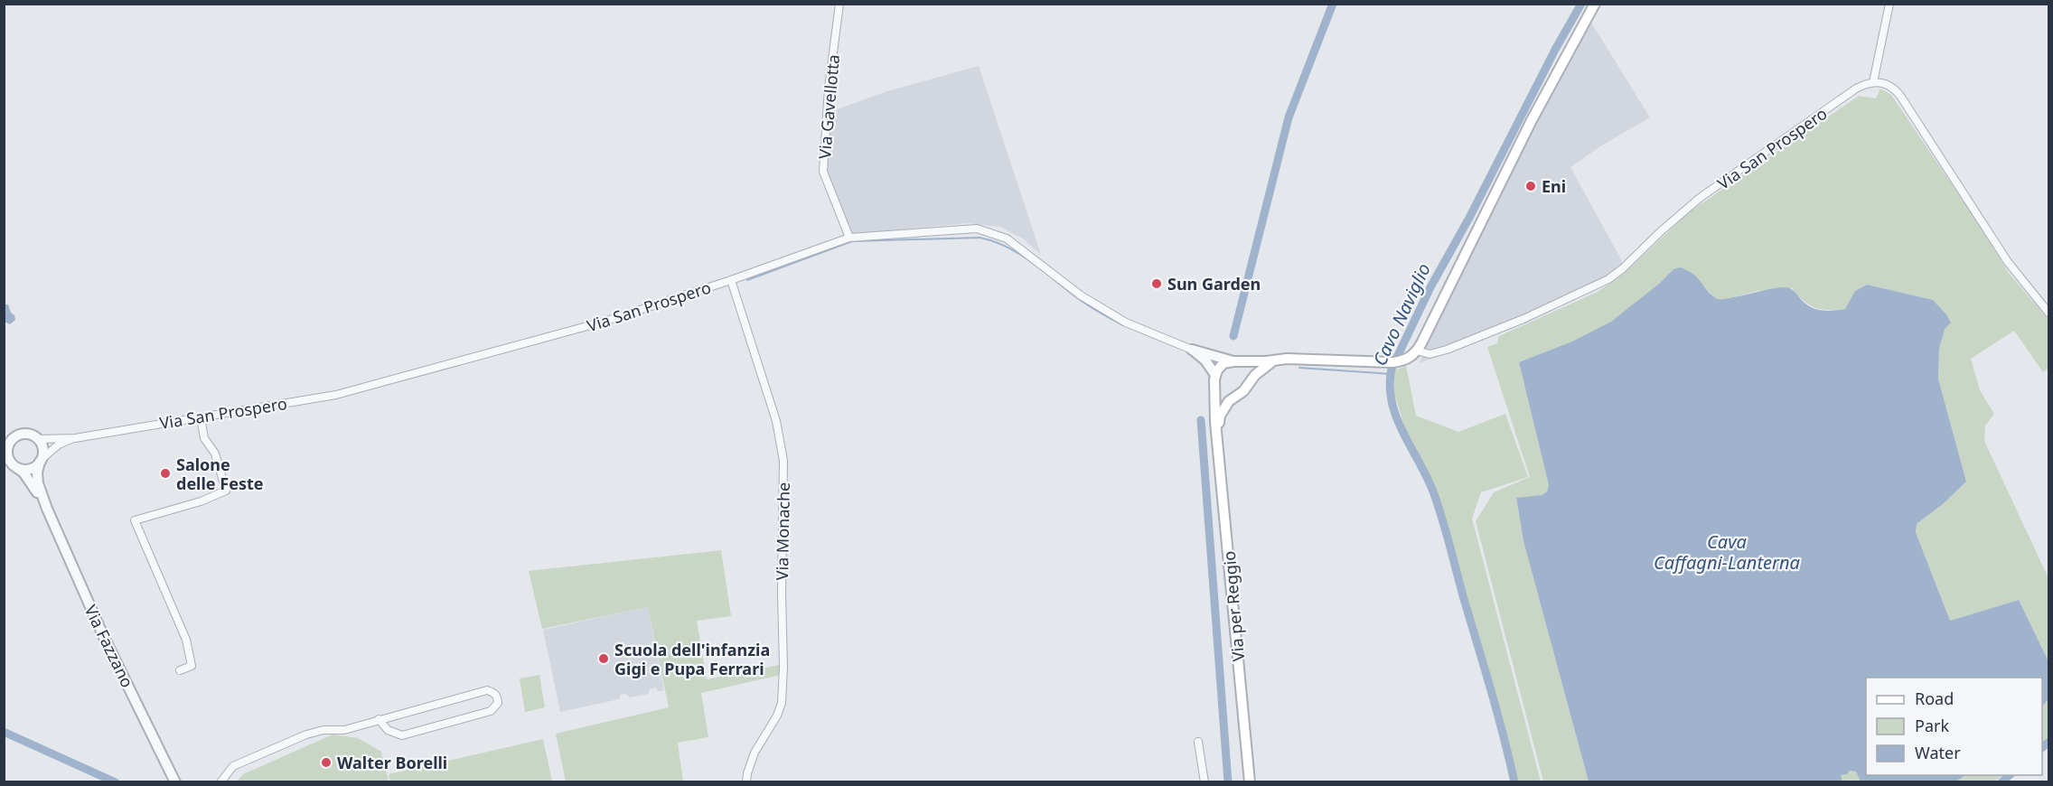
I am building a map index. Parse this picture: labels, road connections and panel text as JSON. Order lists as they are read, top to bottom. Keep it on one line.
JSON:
{"streets":{"main road":["Via per Reggio"],"street":["Via Gavellotta","Via San Prospero","Via Monache","Via Fazzano"]},"crossings":[["Via Gavellotta","Via San Prospero"],["Via San Prospero","Via Monache"],["Via San Prospero","Via per Reggio"],["Via San Prospero","Via Fazzano"]],"water":["Cavo Naviglio","Cava Caffagni-Lanterna"],"places":["Eni","Sun Garden","Salone delle Feste","Scuola dell'infanzia Gigi e Pupa Ferrari","Walter Borelli"],"legend":["Road","Park","Water"]}
